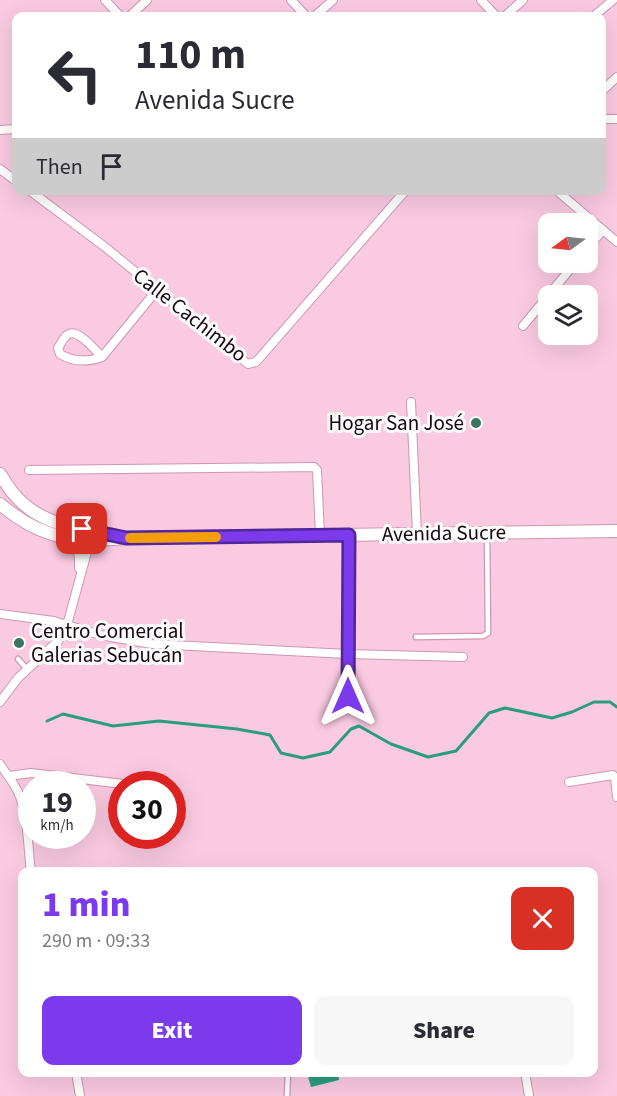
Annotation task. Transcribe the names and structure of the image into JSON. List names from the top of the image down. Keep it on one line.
{"streets":{"main road":["Avenida Sucre"],"street":["Calle Cachimbo"]},"places":["Hogar San José","Centro Comercial Galerias Sebucán"],"north":"left","page":{"turn":["110 m","Avenida Sucre"],"then":"Then","speed":"19 km/h","limit":"30","heading":["1 min","290 m · 09:33"],"buttons":["Exit","Share"]}}
